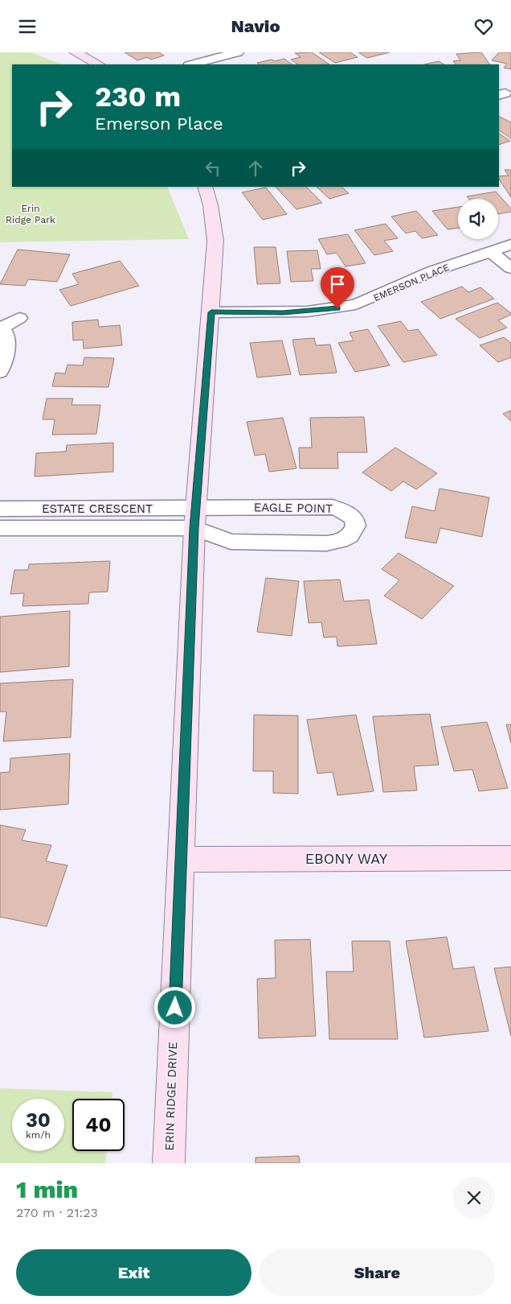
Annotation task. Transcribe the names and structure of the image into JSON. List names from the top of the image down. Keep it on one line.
{"streets":{"street":["EMERSON PLACE","EAGLE POINT","ESTATE CRESCENT","EBONY WAY","ERIN RIDGE DRIVE"]},"crossings":[["EMERSON PLACE","ERIN RIDGE DRIVE"],["EAGLE POINT","ESTATE CRESCENT"],["EAGLE POINT","ERIN RIDGE DRIVE"],["ESTATE CRESCENT","ERIN RIDGE DRIVE"],["EBONY WAY","ERIN RIDGE DRIVE"]],"parks":["Erin Ridge Park"],"page":{"header":"Navio","turn":["230 m","Emerson Place"],"speed":"30 km/h","limit":"40","heading":["1 min","270 m · 21:23"],"buttons":["Exit","Share"]}}
